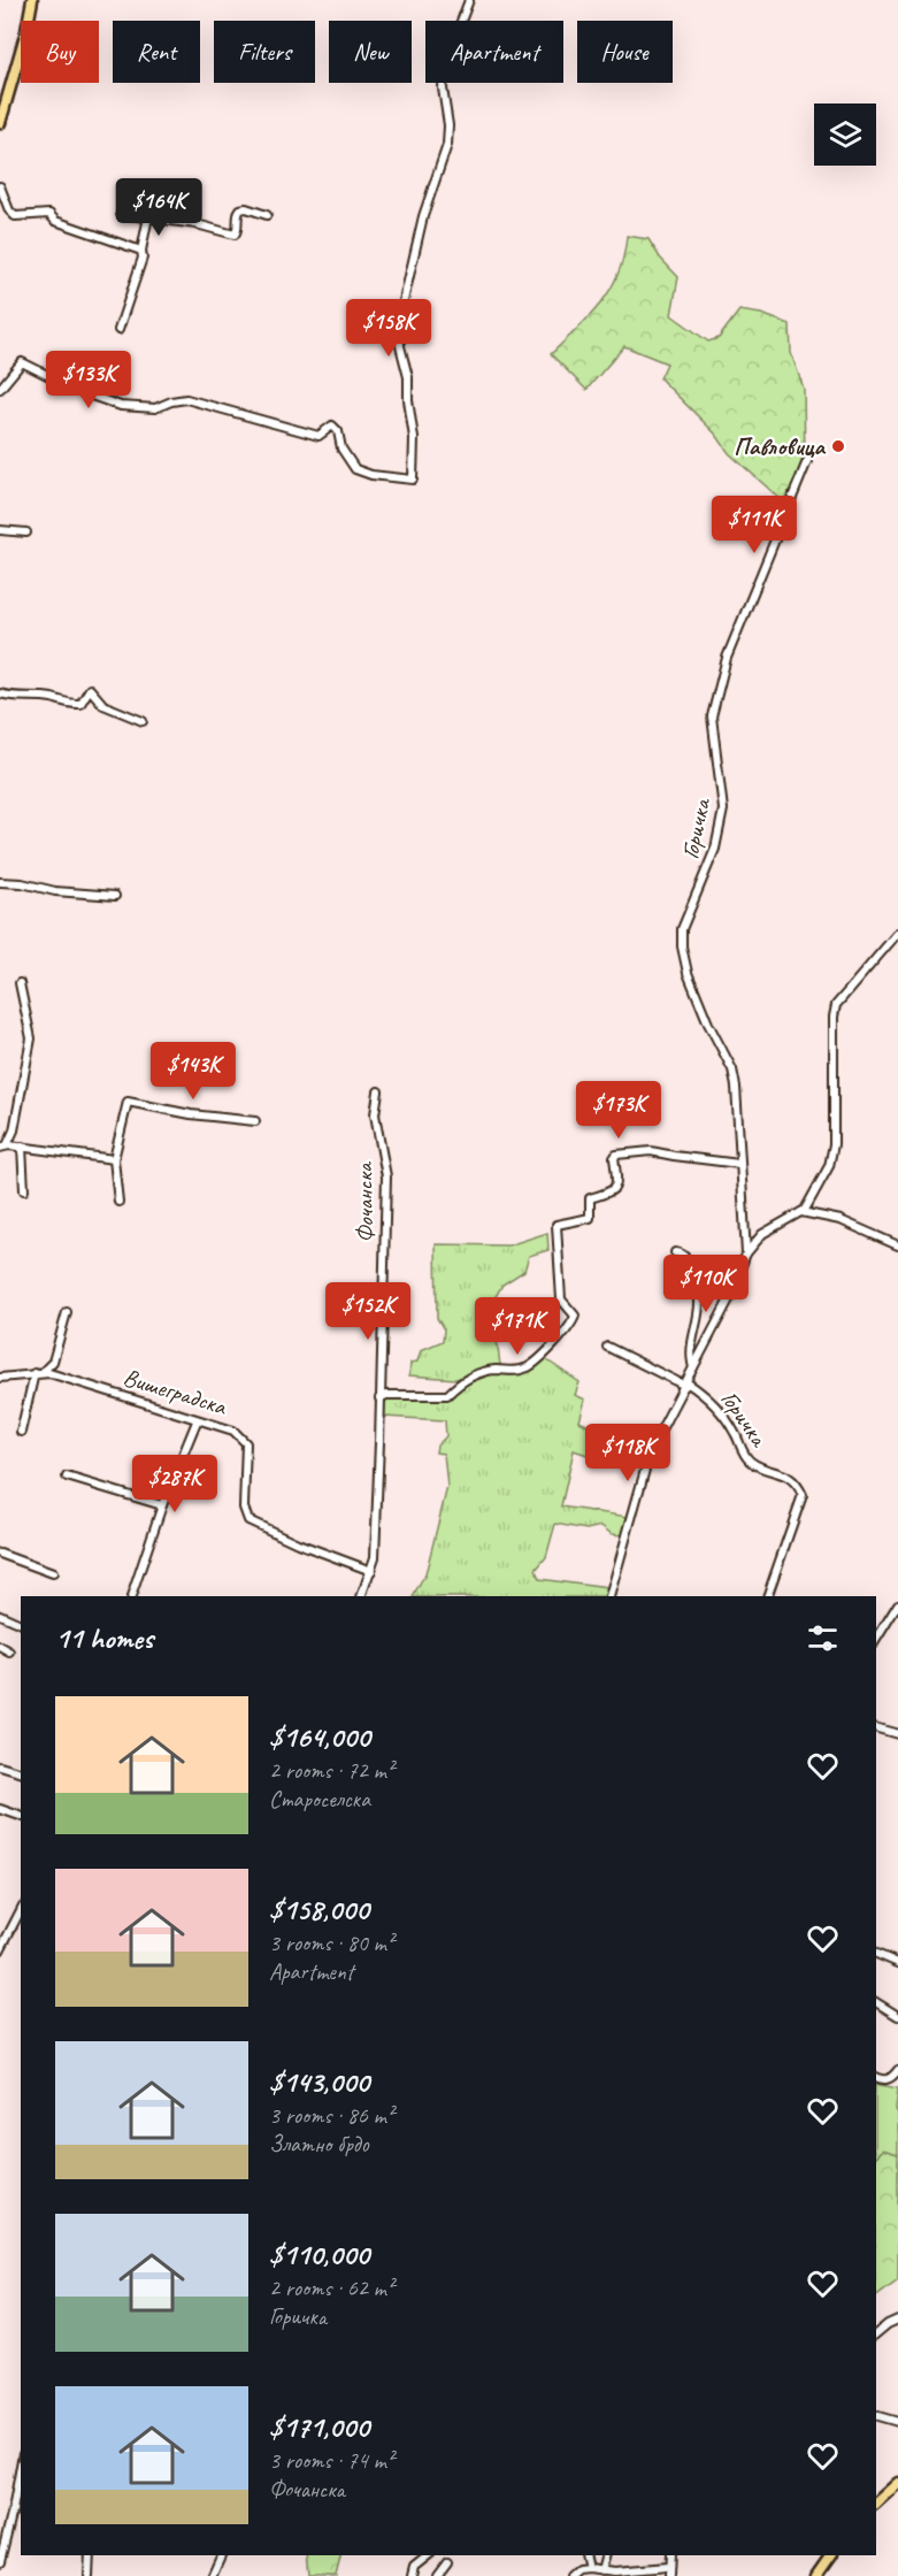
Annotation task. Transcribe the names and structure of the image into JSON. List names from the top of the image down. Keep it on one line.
{"streets":{"street":["Горичка","Фочанска","Вишеградска"]},"crossings":[["Фочанска","Вишеградска"]],"places":["Павловица"],"page":{"chip":["Buy","Rent","Filters","New","Apartment","House"],"price":["$164K","$158K","$133K","$111K","$143K","$173K","$110K","$152K","$171K","$118K","$287K"],"heading":"11 homes","list":[{"name":"$164,000","note":"2 rooms · 72 m² · Староселска"},{"name":"$158,000","note":"3 rooms · 80 m² · Apartment"},{"name":"$143,000","note":"3 rooms · 86 m² · Златно брдо"},{"name":"$110,000","note":"2 rooms · 62 m² · Горичка"},{"name":"$171,000","note":"3 rooms · 74 m² · Фочанска"}]}}
